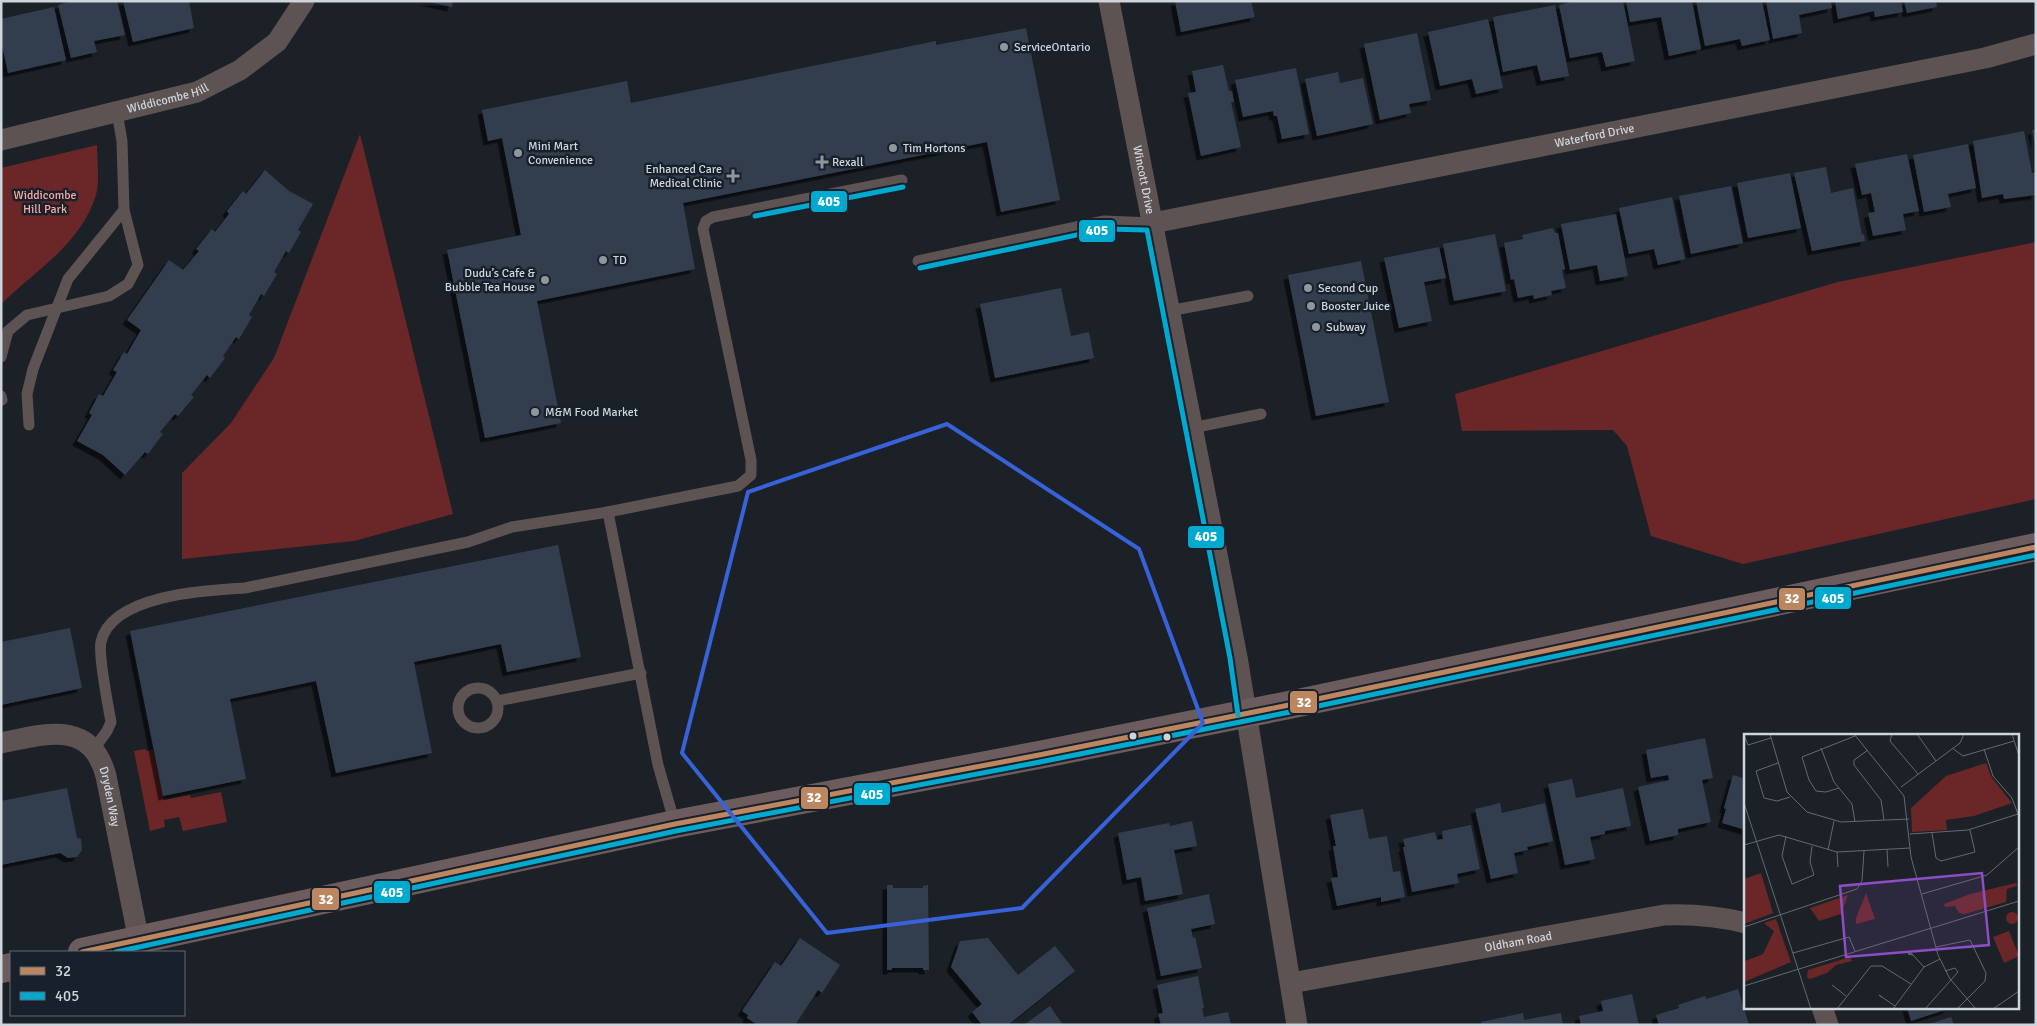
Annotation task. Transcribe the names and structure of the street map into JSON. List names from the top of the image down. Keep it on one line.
{"streets":{"street":["Widdicombe Hill","Waterford Drive","Wincott Drive","Dryden Way","Oldham Road"]},"crossings":[["Waterford Drive","Wincott Drive"],["Wincott Drive","Oldham Road"]],"parks":["Widdicombe Hill Park"],"places":{"other":["ServiceOntario","Tim Hortons","Mini Mart Convenience","TD","Dudu’s Cafe & Bubble Tea House","Second Cup","Booster Juice","Subway","M&M Food Market"],"health":["Rexall","Enhanced Care Medical Clinic"]},"lines":["transit line 405","transit line 32"],"legend":["32","405"]}
